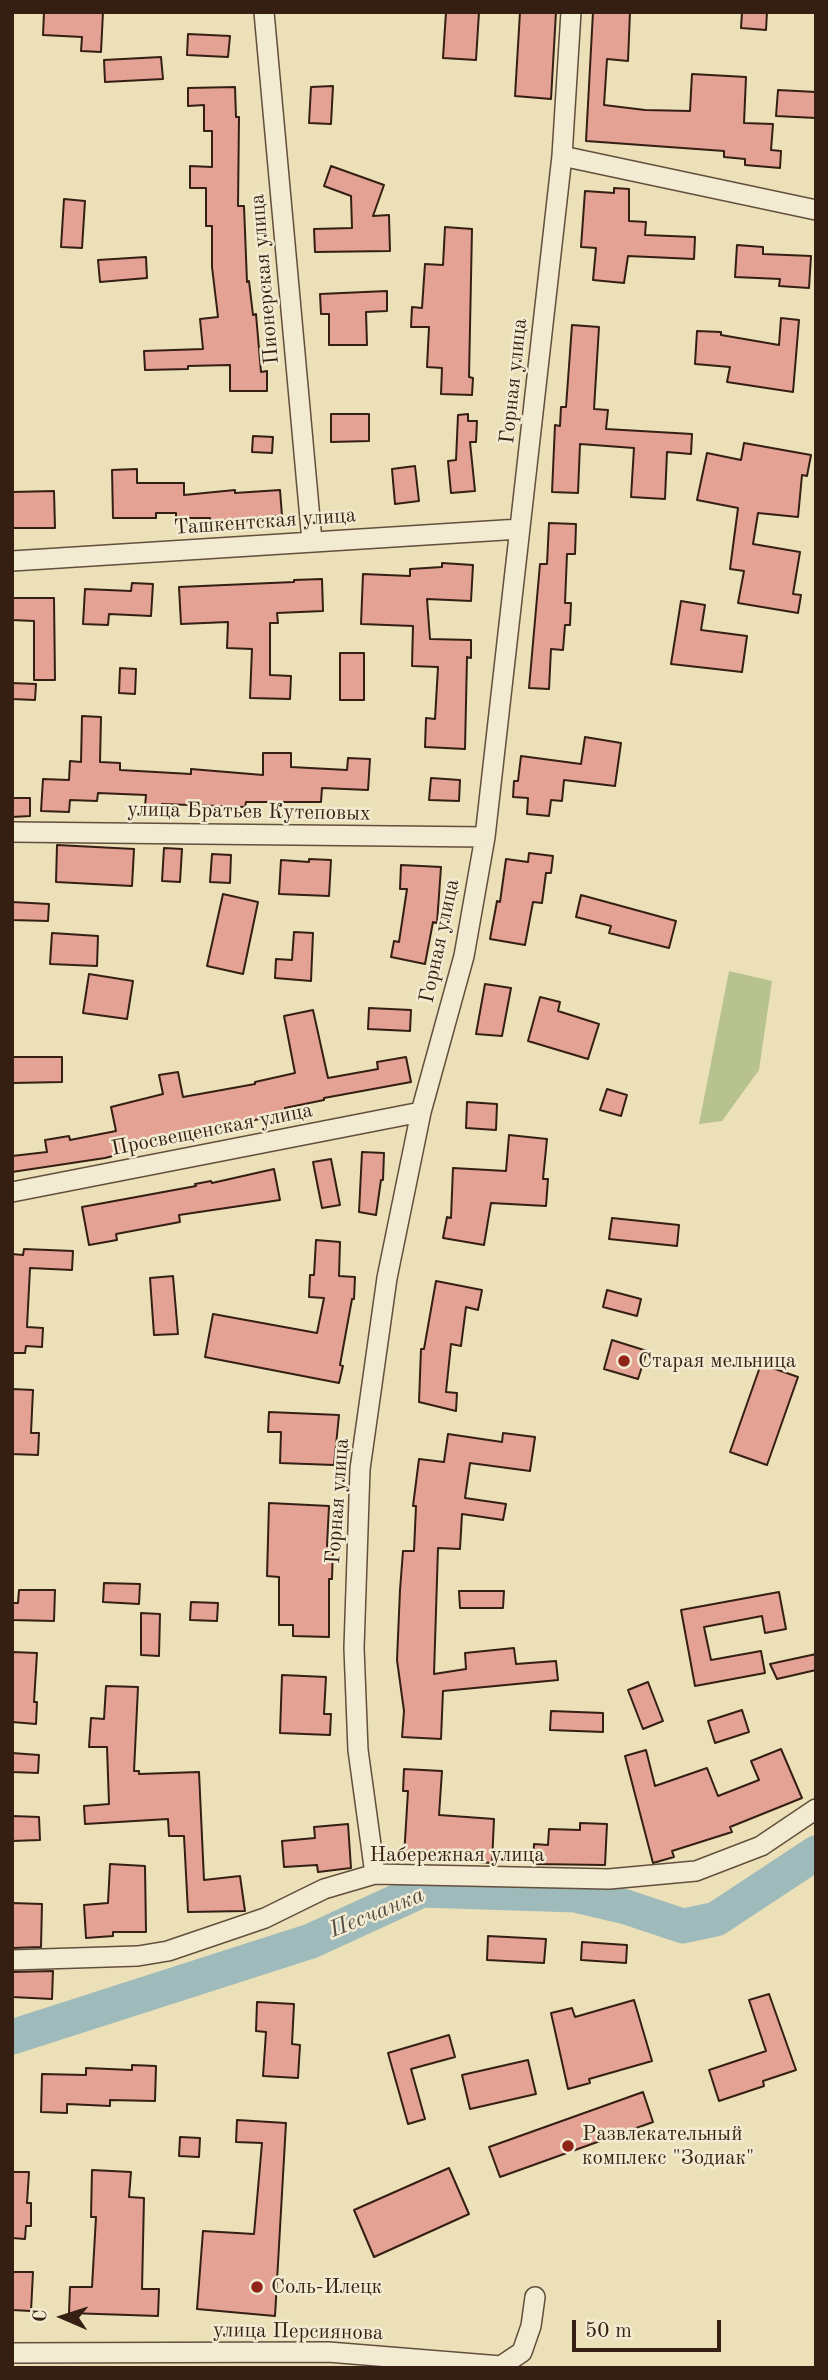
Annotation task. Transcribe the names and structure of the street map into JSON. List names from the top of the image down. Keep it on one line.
{"streets":{"street":["Пионерская улица","Горная улица","Ташкентская улица","улица Братьев Кутеповых","Просвещенская улица","Набережная улица","улица Персиянова"]},"crossings":[["Пионерская улица","Ташкентская улица"],["Горная улица","Ташкентская улица"],["Горная улица","улица Братьев Кутеповых"],["Горная улица","Просвещенская улица"],["Горная улица","Набережная улица"]],"water":["Песчанка"],"places":["Старая мельница","Развлекательный комплекс \"Зодиак\"","Соль-Илецк"],"scale_bar":"50 m","north":"left"}
